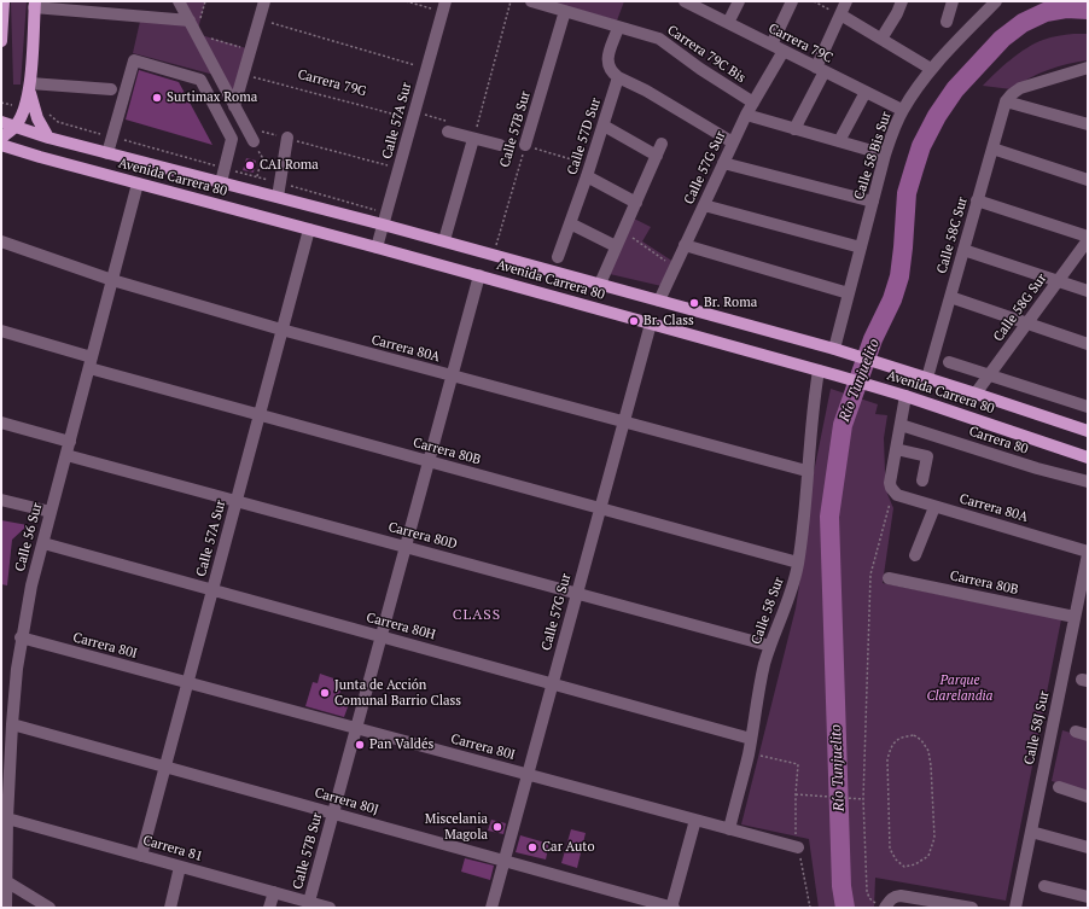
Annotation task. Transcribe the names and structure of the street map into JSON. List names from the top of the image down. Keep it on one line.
{"streets":{"main road":["Avenida Carrera 80"],"street":["Carrera 79C","Carrera 79C Bis","Calle 57A Sur","Calle 57B Sur","Calle 57D Sur","Calle 58 Bis Sur","Calle 57G Sur","Calle 58C Sur","Calle 58G Sur","Carrera 80A","Carrera 80","Carrera 80B","Carrera 80D","Calle 56 Sur","Calle 58 Sur","Carrera 80H","Carrera 80I","Calle 58J Sur","Carrera 80J","Carrera 81"],"path":["Carrera 79G"]},"crossings":[["Carrera 79C","Calle 58 Bis Sur"],["Carrera 79C","Calle 57G Sur"],["Carrera 79C Bis","Calle 57B Sur"],["Carrera 79C Bis","Calle 57G Sur"],["Carrera 79G","Calle 57A Sur"],["Calle 57A Sur","Avenida Carrera 80"],["Calle 57A Sur","Carrera 80A"],["Calle 57A Sur","Carrera 80B"],["Calle 57A Sur","Carrera 80D"],["Calle 57A Sur","Carrera 80H"],["Calle 57A Sur","Carrera 80I"],["Calle 57A Sur","Carrera 80J"],["Calle 57A Sur","Carrera 81"],["Calle 57B Sur","Avenida Carrera 80"],["Calle 57B Sur","Carrera 80A"],["Calle 57B Sur","Carrera 80B"],["Calle 57B Sur","Carrera 80D"],["Calle 57B Sur","Carrera 80H"],["Calle 57B Sur","Carrera 80I"],["Calle 57B Sur","Carrera 80J"],["Calle 57B Sur","Carrera 81"],["Calle 58 Bis Sur","Avenida Carrera 80"],["Calle 57G Sur","Avenida Carrera 80"],["Calle 57G Sur","Carrera 80A"],["Calle 57G Sur","Carrera 80B"],["Calle 57G Sur","Carrera 80D"],["Calle 57G Sur","Carrera 80H"],["Calle 57G Sur","Carrera 80I"],["Calle 57G Sur","Carrera 80J"],["Avenida Carrera 80","Calle 58C Sur"],["Avenida Carrera 80","Calle 58G Sur"],["Avenida Carrera 80","Calle 56 Sur"],["Avenida Carrera 80","Calle 58 Sur"],["Carrera 80A","Calle 56 Sur"],["Carrera 80A","Calle 58 Sur"],["Carrera 80A","Calle 58J Sur"],["Carrera 80B","Calle 56 Sur"],["Carrera 80B","Calle 58 Sur"],["Carrera 80B","Calle 58J Sur"],["Carrera 80D","Calle 56 Sur"],["Carrera 80D","Calle 58 Sur"],["Calle 56 Sur","Carrera 80H"],["Calle 56 Sur","Carrera 80I"],["Calle 56 Sur","Carrera 80J"],["Calle 56 Sur","Carrera 81"],["Calle 58 Sur","Carrera 80H"],["Calle 58 Sur","Carrera 80I"]],"districts":["CLASS"],"water":["Río Tunjuelito"],"parks":["Parque Clarelandia"],"places":["Surtimax Roma","CAI Roma","Br. Roma","Br. Class","Junta de Acción Comunal Barrio Class","Pan Valdés","Miscelania Magola","Car Auto"]}
